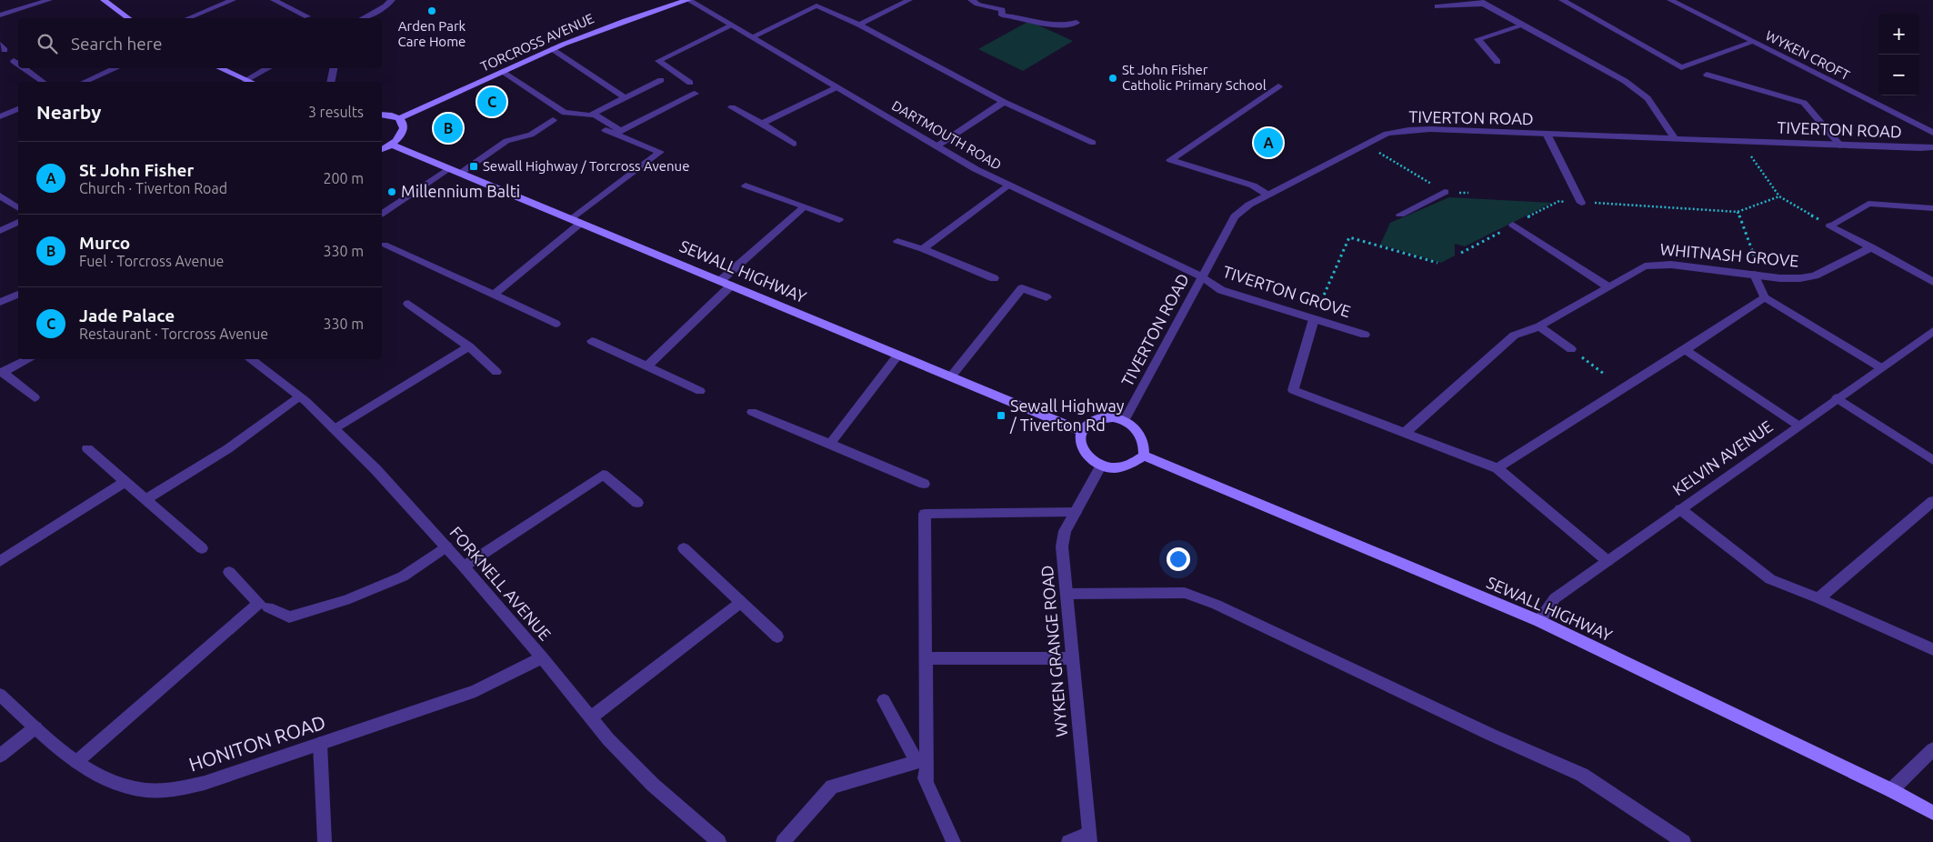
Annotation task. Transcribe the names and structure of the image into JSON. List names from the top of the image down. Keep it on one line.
{"streets":{"street":["TORCROSS AVENUE","WYKEN CROFT","TIVERTON ROAD","DARTMOUTH ROAD","WHITNASH GROVE","SEWALL HIGHWAY","TIVERTON GROVE","KELVIN AVENUE","FORKNELL AVENUE","WYKEN GRANGE ROAD","HONITON ROAD"]},"crossings":[["TORCROSS AVENUE","DARTMOUTH ROAD"],["TIVERTON ROAD","DARTMOUTH ROAD"],["TIVERTON ROAD","SEWALL HIGHWAY"],["TIVERTON ROAD","TIVERTON GROVE"],["TIVERTON ROAD","WYKEN GRANGE ROAD"],["DARTMOUTH ROAD","TIVERTON GROVE"],["SEWALL HIGHWAY","KELVIN AVENUE"],["SEWALL HIGHWAY","WYKEN GRANGE ROAD"],["FORKNELL AVENUE","HONITON ROAD"]],"places":{"other":["Arden Park Care Home","St John Fisher Catholic Primary School","Millennium Balti"],"transit":["Sewall Highway / Torcross Avenue","Sewall Highway / Tiverton Rd"]},"page":{"map_buttons":["+","−"],"search":"Search here","heading":["Nearby","3 results"],"pins":["C","B","A"],"list":[{"mark":"A","name":"St John Fisher","note":"Church · Tiverton Road","value":"200 m"},{"mark":"B","name":"Murco","note":"Fuel · Torcross Avenue","value":"330 m"},{"mark":"C","name":"Jade Palace","note":"Restaurant · Torcross Avenue","value":"330 m"}]}}
